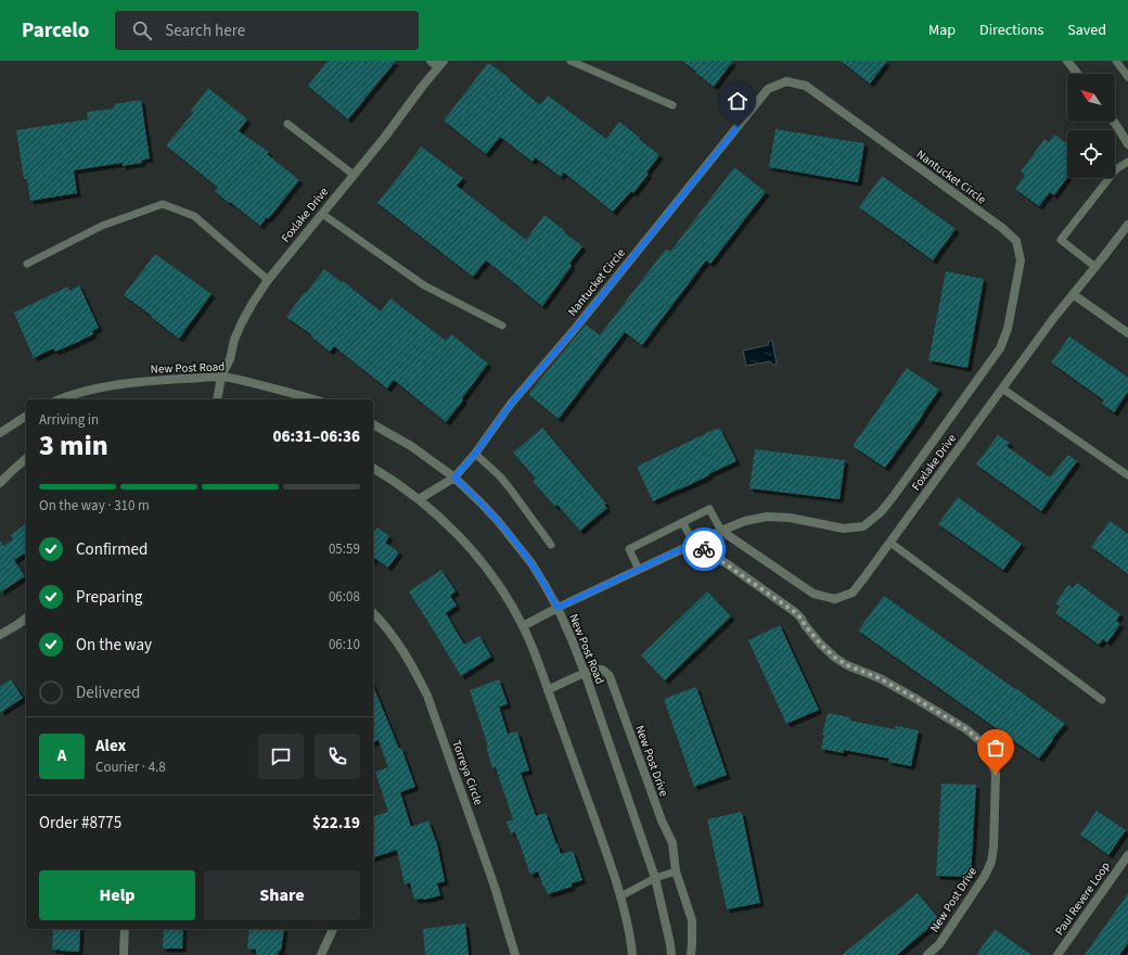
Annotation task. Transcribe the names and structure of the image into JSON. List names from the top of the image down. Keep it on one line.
{"streets":{"street":["Nantucket Circle","Foxlake Drive","New Post Road","New Post Drive","Torreya Circle","Paul Revere Loop"]},"crossings":[["Nantucket Circle","Foxlake Drive"],["Nantucket Circle","New Post Road"],["Nantucket Circle","New Post Drive"],["Foxlake Drive","New Post Road"],["New Post Road","New Post Drive"]],"north":"top left","page":{"header":"Parcelo","search":"Search here","nav":["Map","Directions","Saved"],"heading":["3 min","Arriving in","06:31–06:36"],"panel":["Alex","Courier · 4.8","Order #8775","$22.19"],"bar":"On the way · 310 m","list":[["Confirmed","05:59"],["Preparing","06:08"],["On the way","06:10"],"Delivered"],"round":"A","buttons":["Help","Share"]}}
